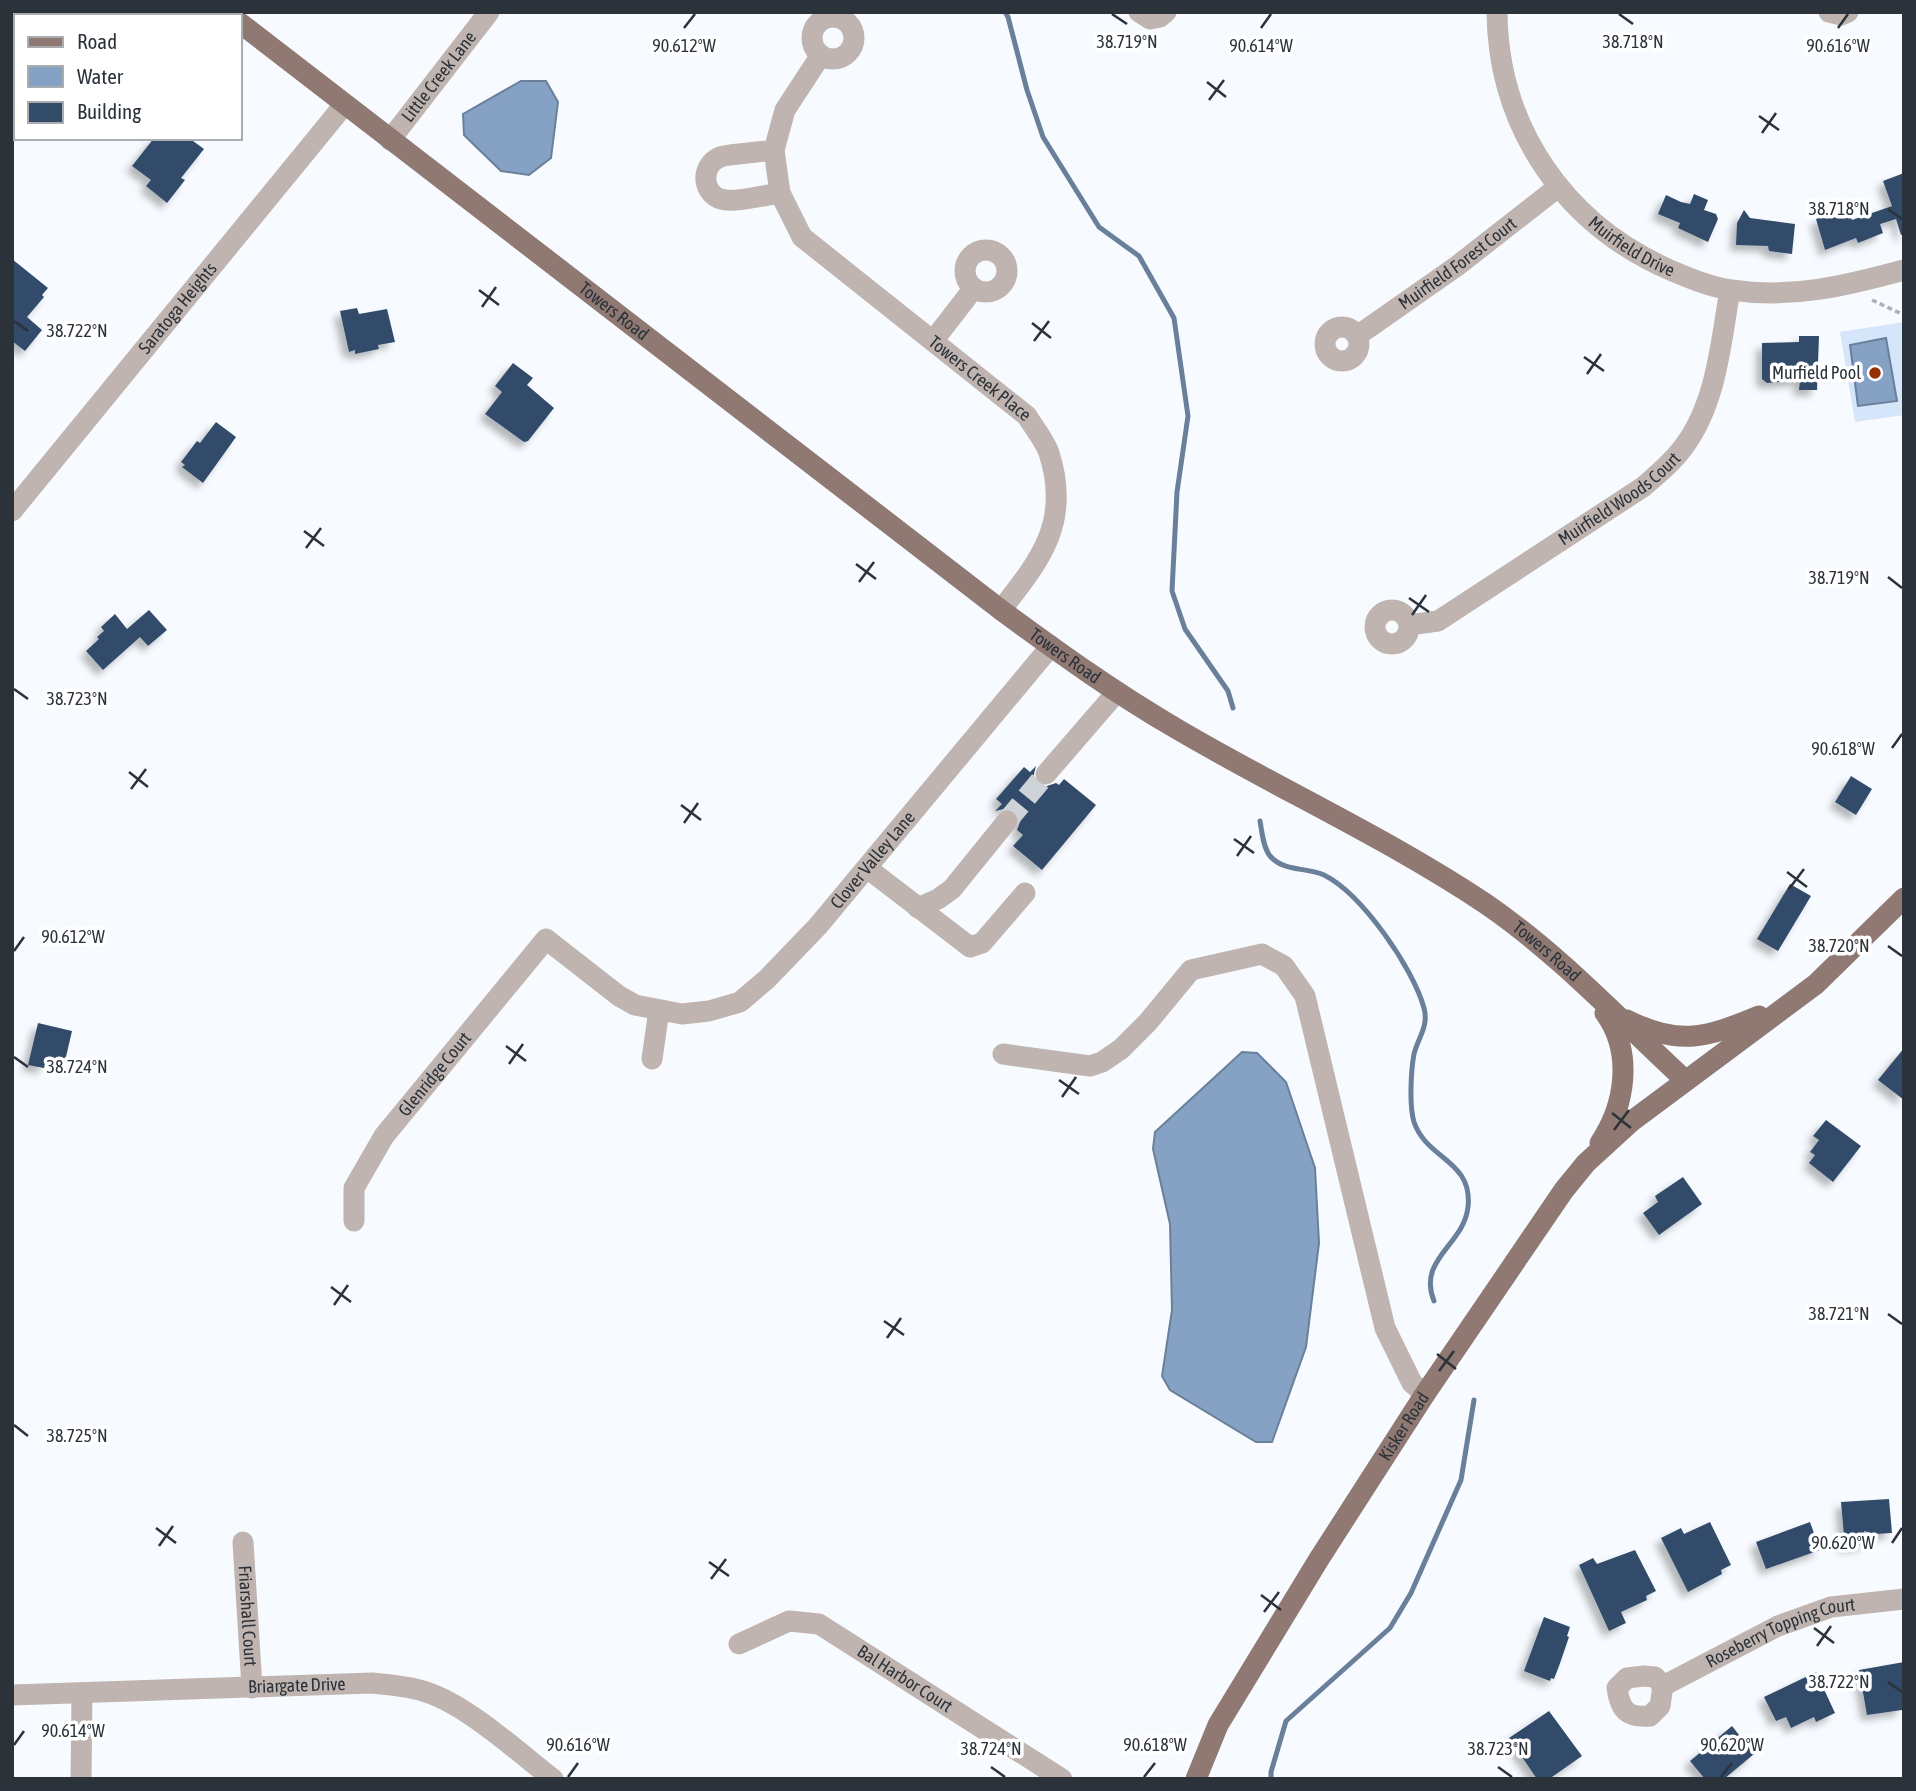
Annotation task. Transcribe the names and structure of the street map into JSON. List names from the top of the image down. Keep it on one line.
{"streets":{"main road":["Towers Road","Kisker Road"],"street":["Little Creek Lane","Muirfield Drive","Muirfield Forest Court","Saratoga Heights","Towers Creek Place","Muirfield Woods Court","Clover Valley Lane","Glenridge Court","Friarshall Court","Roseberry Topping Court","Bal Harbor Court","Briargate Drive"]},"crossings":[["Little Creek Lane","Towers Road"],["Muirfield Drive","Muirfield Forest Court"],["Muirfield Drive","Muirfield Woods Court"],["Saratoga Heights","Towers Road"],["Towers Road","Towers Creek Place"],["Towers Road","Clover Valley Lane"],["Towers Road","Kisker Road"],["Clover Valley Lane","Glenridge Court"],["Friarshall Court","Briargate Drive"]],"places":["Murfield Pool"],"legend":["Road","Water","Building"],"coordinates":["38.719°N","38.718°N","90.614°W","90.612°W","90.616°W","38.722°N","38.723°N","90.618°W","38.720°N","38.724°N","38.721°N","38.725°N","90.620°W"]}
